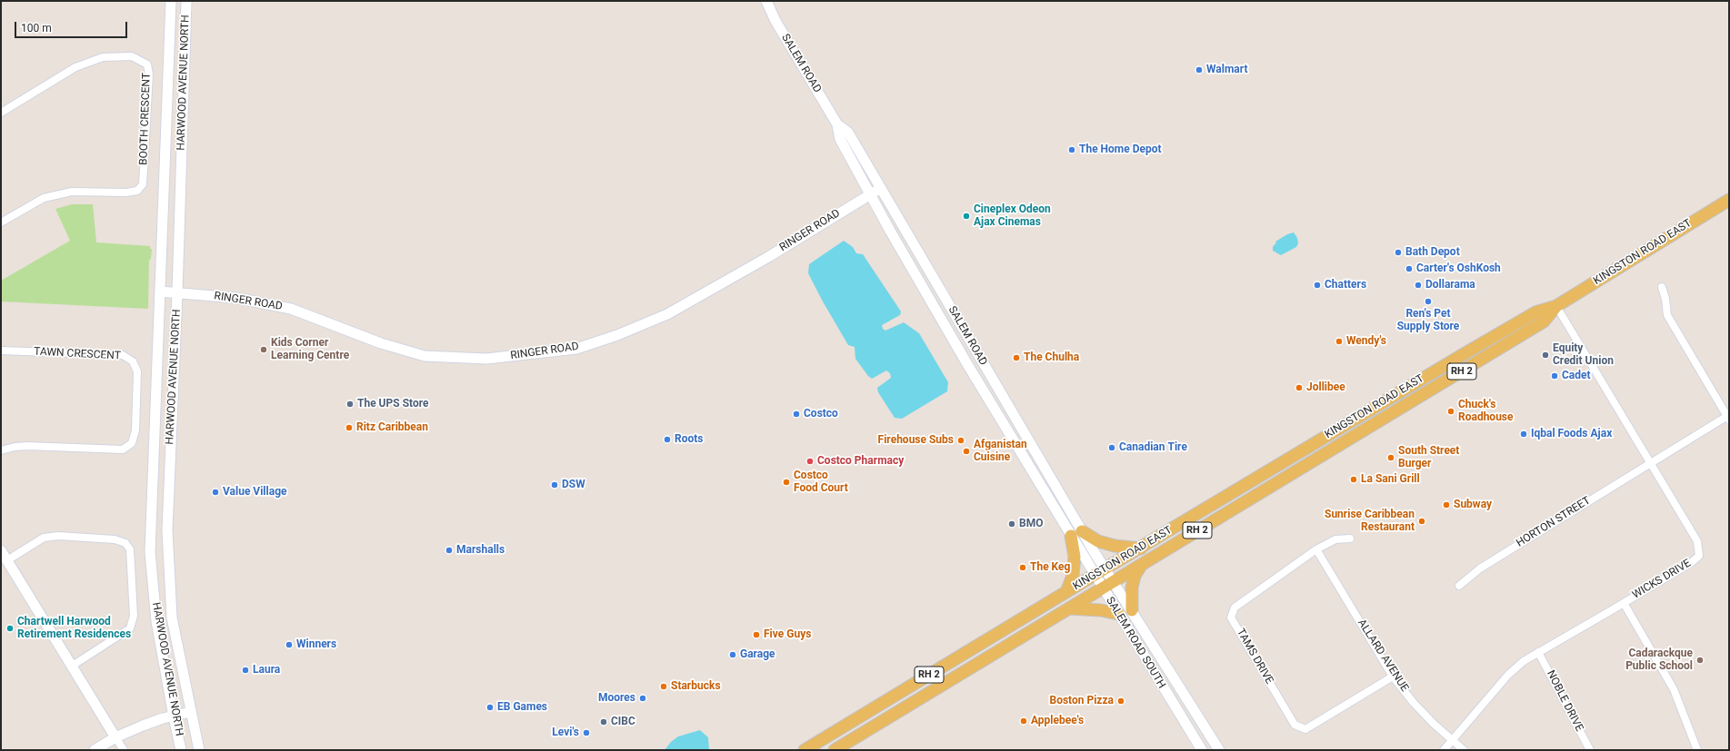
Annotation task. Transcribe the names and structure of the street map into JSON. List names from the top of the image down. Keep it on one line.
{"streets":{"main road":["SALEM ROAD","HARWOOD AVENUE NORTH","RINGER ROAD","KINGSTON ROAD EAST","RH 2","SALEM ROAD SOUTH"],"street":["BOOTH CRESCENT","TAWN CRESCENT","HORTON STREET","WICKS DRIVE","ALLARD AVENUE","TAMS DRIVE","NOBLE DRIVE"]},"crossings":[["SALEM ROAD","RINGER ROAD"],["SALEM ROAD","SALEM ROAD SOUTH"],["HARWOOD AVENUE NORTH","RINGER ROAD"],["KINGSTON ROAD EAST","WICKS DRIVE"],["KINGSTON ROAD EAST","SALEM ROAD SOUTH"],["HORTON STREET","WICKS DRIVE"],["WICKS DRIVE","ALLARD AVENUE"],["WICKS DRIVE","NOBLE DRIVE"],["ALLARD AVENUE","TAMS DRIVE"]],"places":["Walmart","The Home Depot","Cineplex Odeon Ajax Cinemas","Bath Depot","Carter's OshKosh","Chatters","Dollarama","Ren's Pet Supply Store","Wendy's","Kids Corner Learning Centre","Equity Credit Union","The Chulha","Cadet","Jollibee","The UPS Store","Chuck's Roadhouse","Costco","Ritz Caribbean","Iqbal Foods Ajax","Roots","Firehouse Subs","Canadian Tire","Afganistan Cuisine","South Street Burger","Costco Pharmacy","La Sani Grill","Costco Food Court","DSW","Value Village","Subway","Sunrise Caribbean Restaurant","BMO","Marshalls","The Keg","Chartwell Harwood Retirement Residences","Five Guys","Winners","Garage","Cadarackque Public School","Laura","Starbucks","Moores","Boston Pizza","EB Games","Applebee's","CIBC","Levi's"],"scale_bar":"100 m"}
